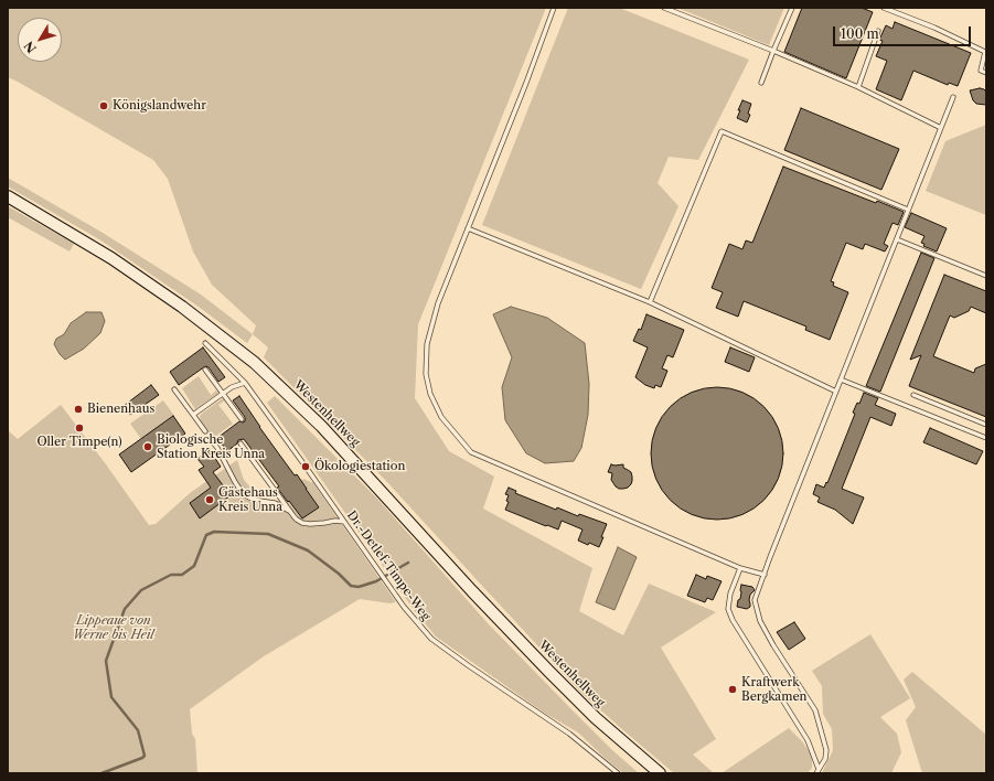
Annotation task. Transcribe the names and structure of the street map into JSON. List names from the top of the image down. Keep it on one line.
{"streets":{"main road":["Westenhellweg"],"lane":["Dr.-Detlef-Timpe-Weg"]},"parks":["Lippeaue von Werne bis Heil"],"places":["Königslandwehr","Bienenhaus","Oller Timpe(n)","Biologische Station Kreis Unna","Ökologiestation","Gästehaus Kreis Unna","Kraftwerk Bergkamen"],"scale_bar":"100 m","north":"bottom left"}
